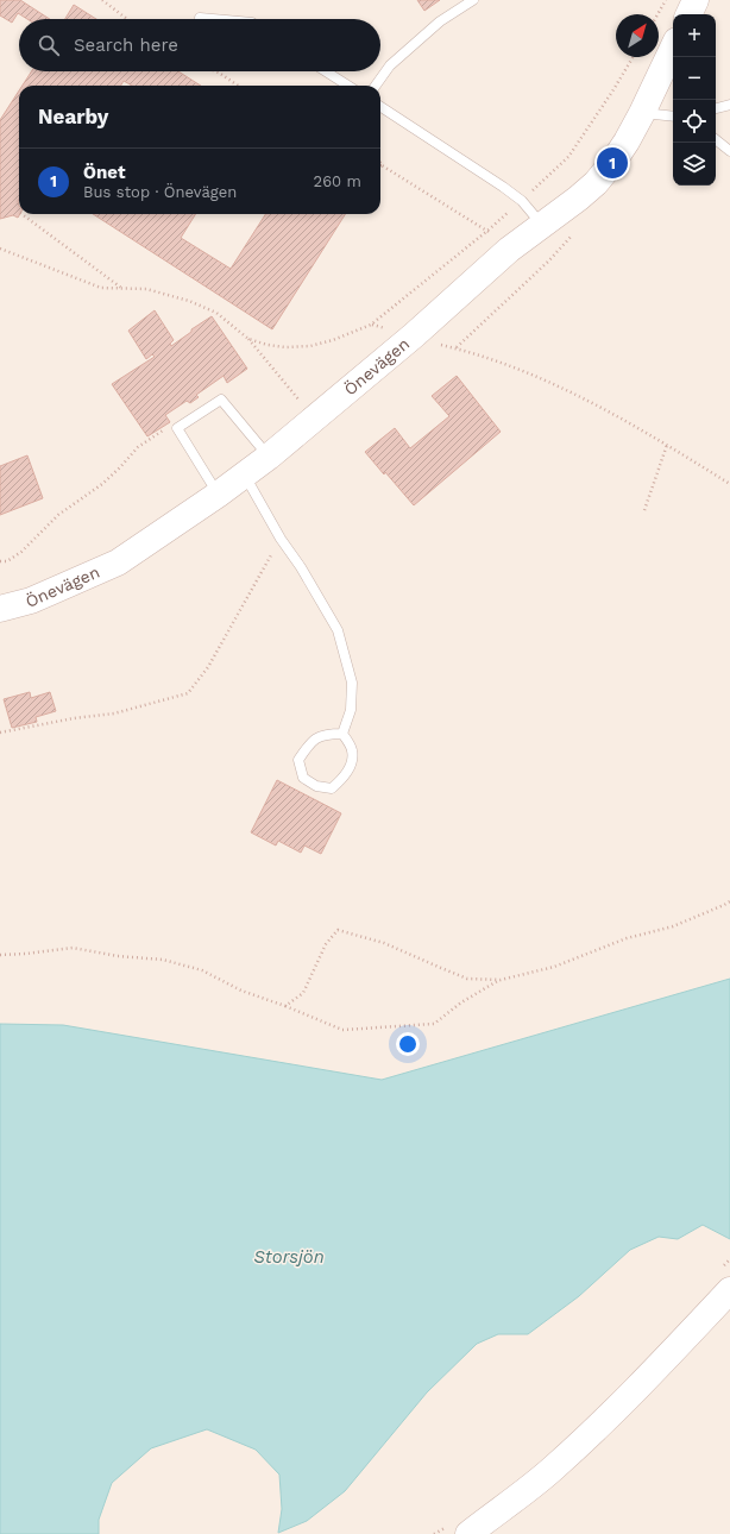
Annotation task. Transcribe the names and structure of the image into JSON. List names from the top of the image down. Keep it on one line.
{"streets":{"street":["Önevägen"]},"water":["Storsjön"],"north":"top right","page":{"map_buttons":["+","−"],"search":"Search here","heading":"Nearby","pins":"1","list":[{"mark":"1","name":"Önet","note":"Bus stop · Önevägen","value":"260 m"}]}}
